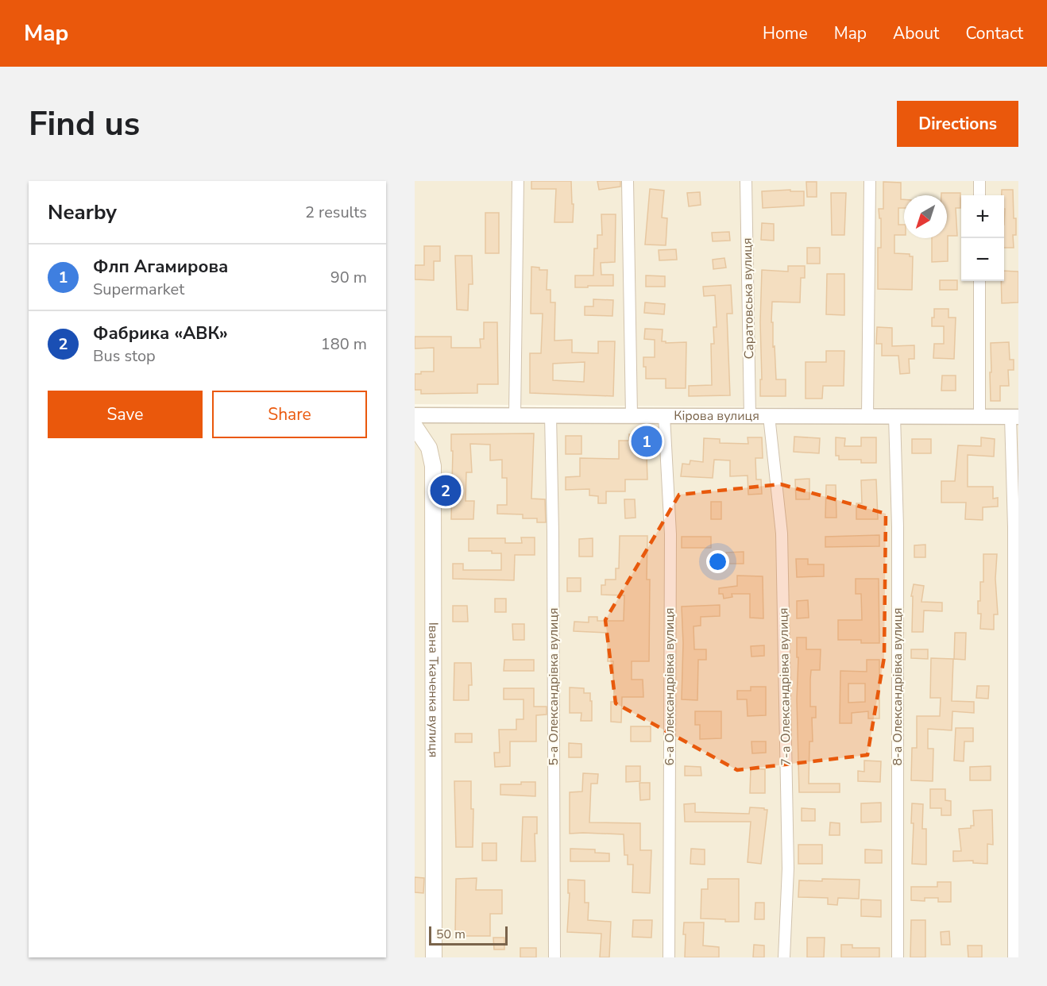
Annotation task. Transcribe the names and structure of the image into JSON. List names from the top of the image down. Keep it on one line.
{"streets":{"main road":["Івана Ткаченка вулиця"],"street":["Саратовська вулиця","Кірова вулиця","5-а Олександрівка вулиця","6-а Олександрівка вулиця","7-а Олександрівка вулиця","8-а Олександрівка вулиця"]},"crossings":[["Саратовська вулиця","Кірова вулиця"],["Кірова вулиця","5-а Олександрівка вулиця"],["Кірова вулиця","6-а Олександрівка вулиця"],["Кірова вулиця","7-а Олександрівка вулиця"],["Кірова вулиця","8-а Олександрівка вулиця"]],"scale_bar":"50 m","north":"bottom left","page":{"header":"Map","nav":["Home","Map","About","Contact"],"buttons":["Directions",["Save","Share"]],"title":"Find us","heading":["Nearby","2 results"],"map_buttons":["+","−"],"list":[{"mark":"1","name":"Флп Агамирова","note":"Supermarket","value":"90 m"},{"mark":"2","name":"Фабрика «АВК»","note":"Bus stop","value":"180 m"}],"pins":["1","2"],"scale":"50 m"}}
